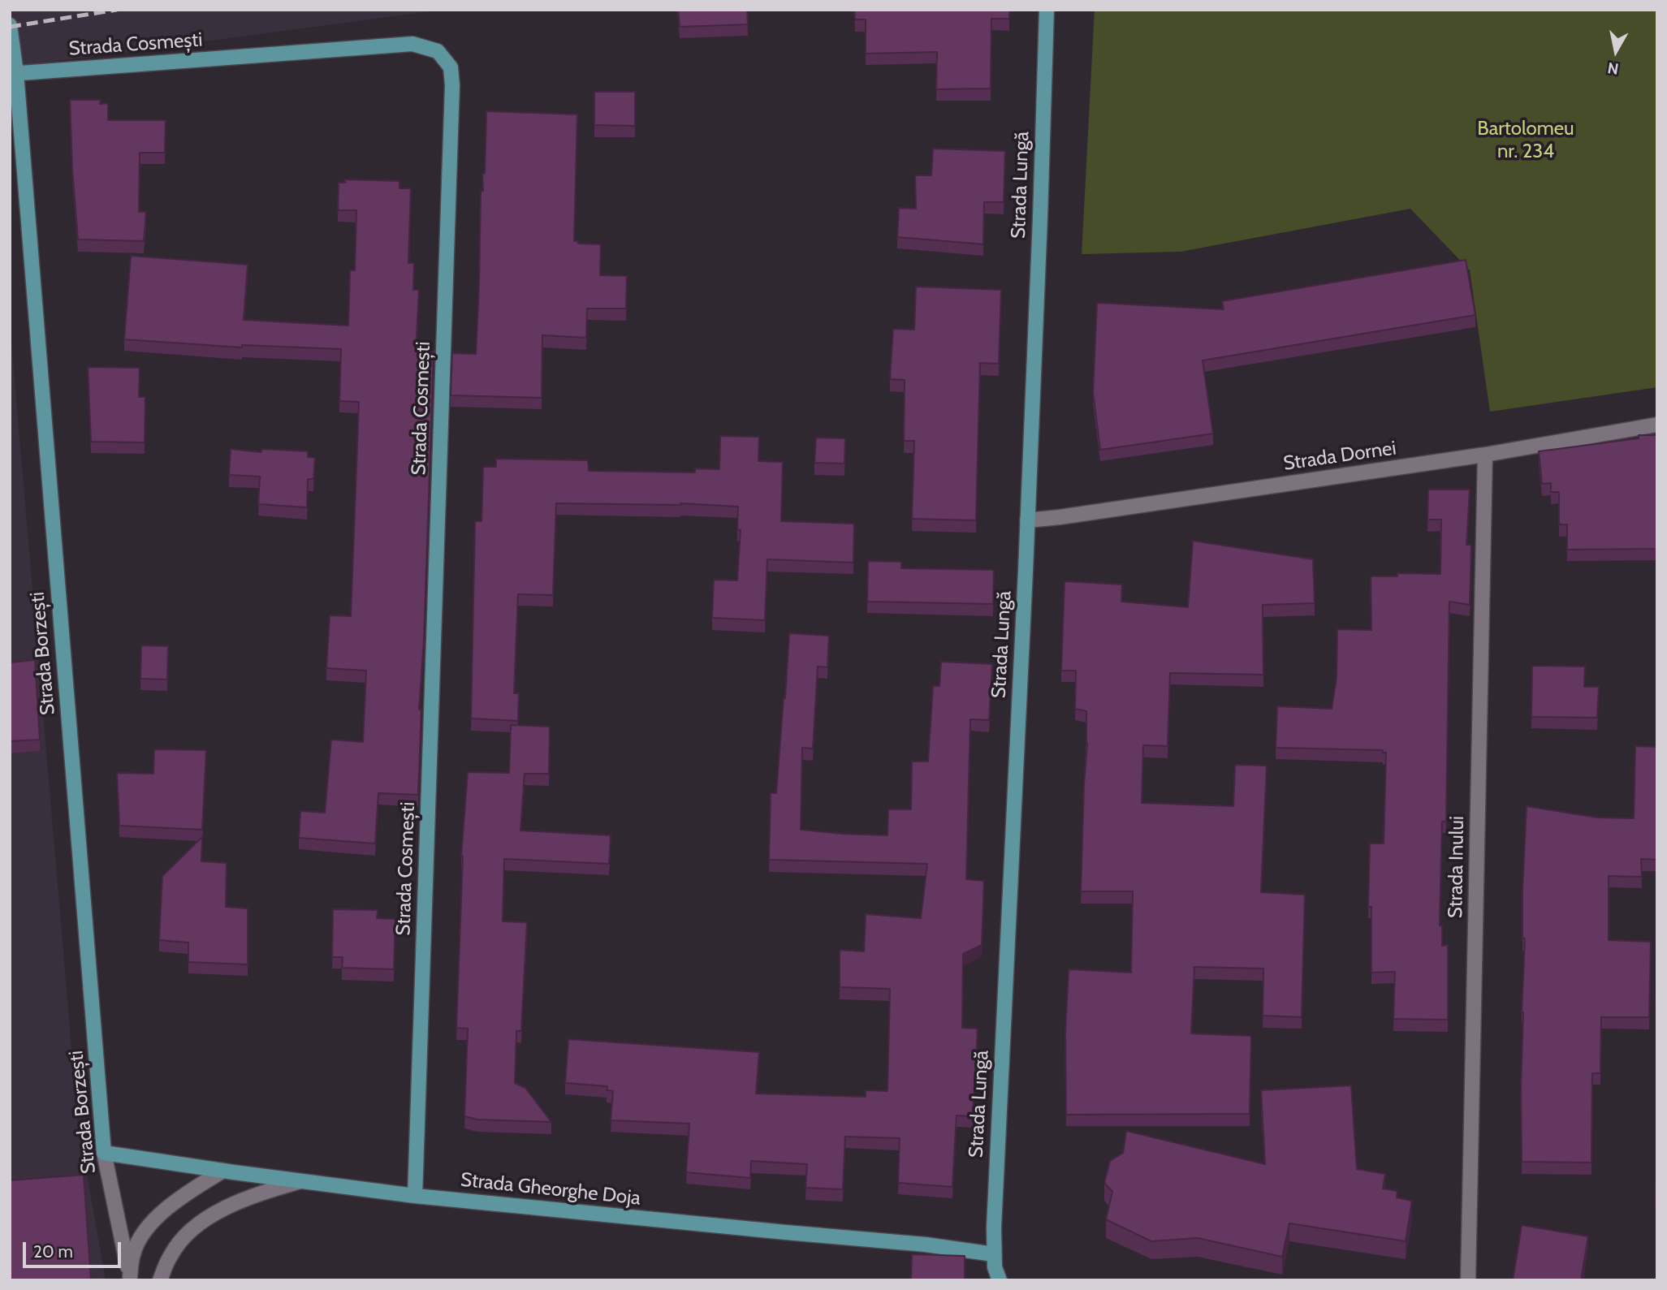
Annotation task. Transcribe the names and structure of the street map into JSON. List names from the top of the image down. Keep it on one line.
{"streets":{"main road":["Strada Cosmești","Strada Lungă","Strada Borzești","Strada Gheorghe Doja"],"street":["Strada Dornei","Strada Inului"]},"crossings":[["Strada Cosmești","Strada Borzești"],["Strada Cosmești","Strada Gheorghe Doja"],["Strada Lungă","Strada Dornei"],["Strada Lungă","Strada Gheorghe Doja"],["Strada Dornei","Strada Inului"],["Strada Borzești","Strada Gheorghe Doja"]],"parks":["Bartolomeu nr. 234"],"scale_bar":"20 m","north":"bottom"}
